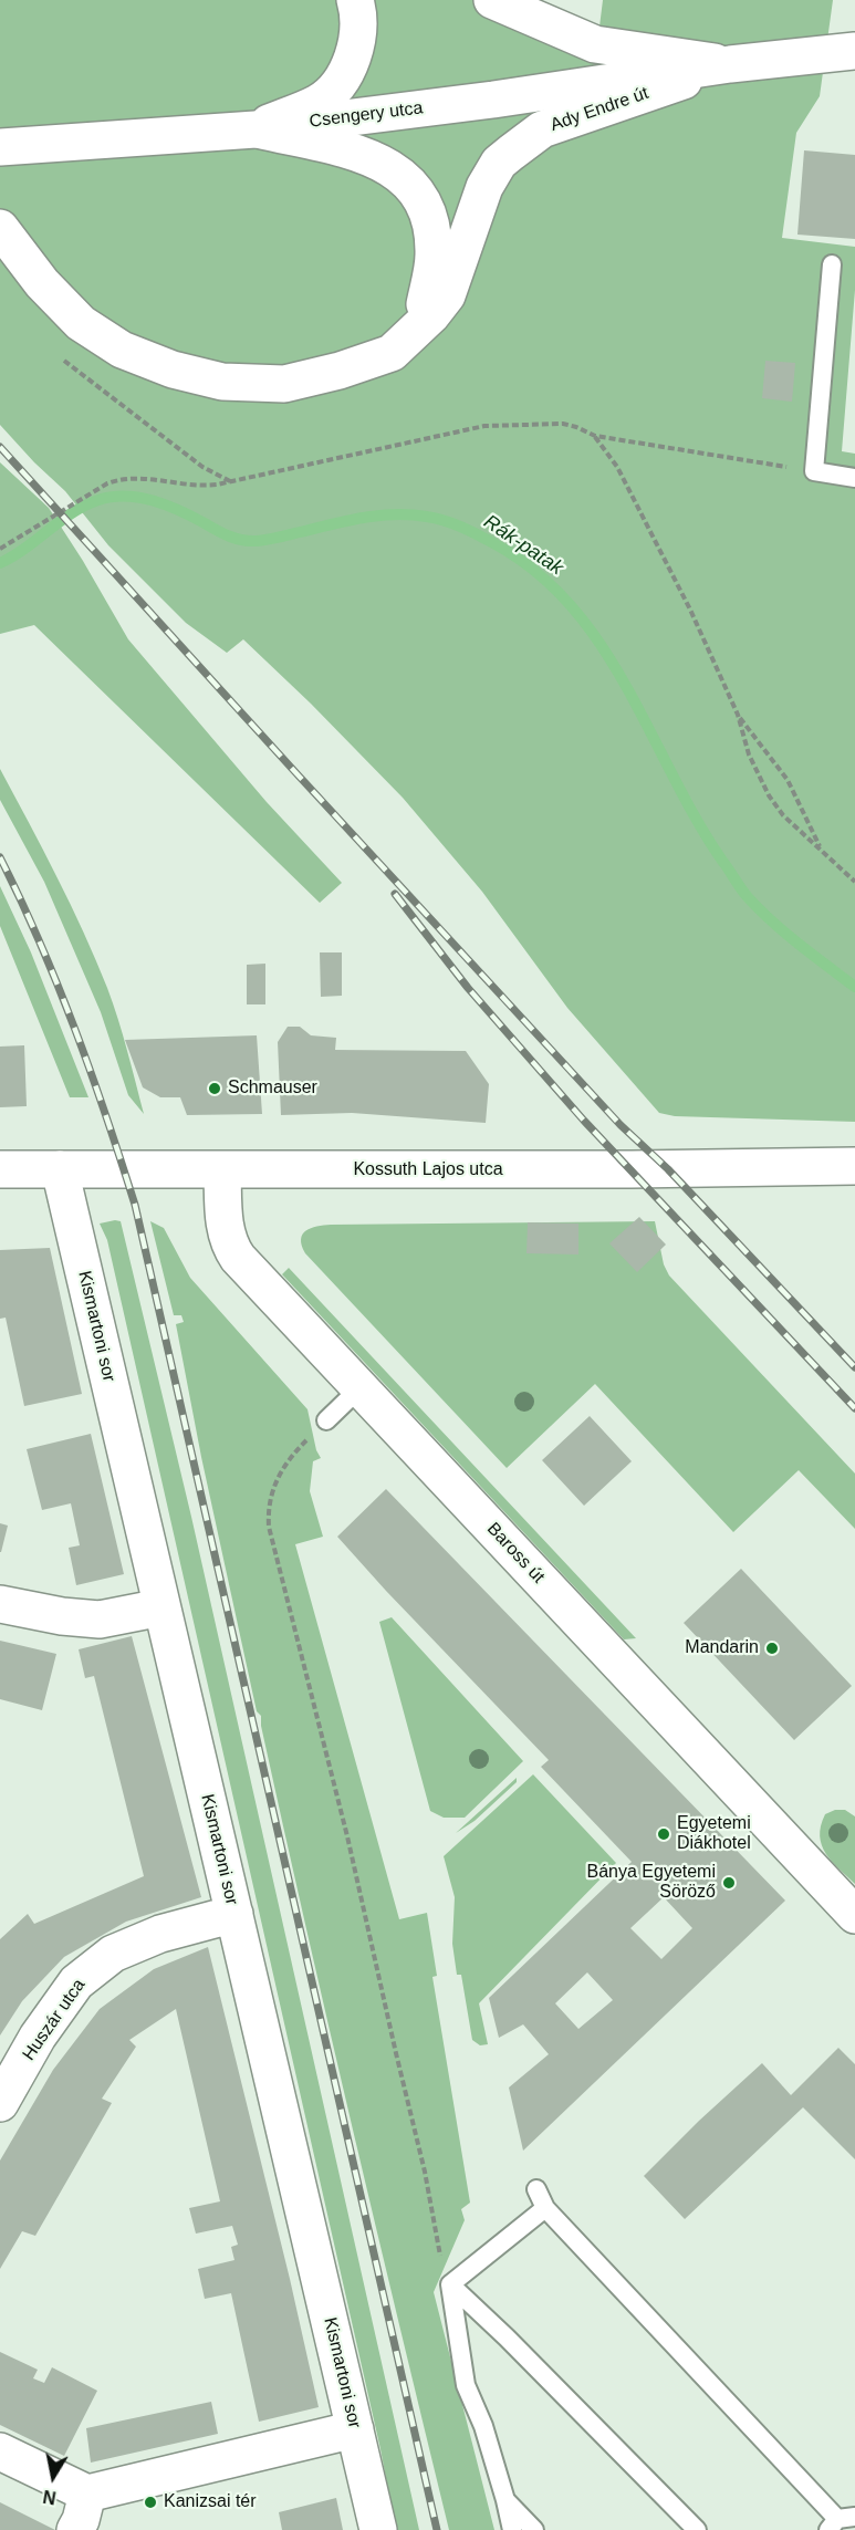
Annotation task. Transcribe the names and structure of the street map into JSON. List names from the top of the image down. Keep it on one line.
{"streets":{"street":["Ady Endre út","Csengery utca","Kossuth Lajos utca","Kismartoni sor","Baross út","Huszár utca"]},"crossings":[["Ady Endre út","Csengery utca"],["Kossuth Lajos utca","Kismartoni sor"],["Kossuth Lajos utca","Baross út"],["Kismartoni sor","Huszár utca"]],"water":["Rák-patak"],"places":["Schmauser","Mandarin","Egyetemi Diákhotel","Bánya Egyetemi Söröző","Kanizsai tér"],"north":"bottom"}
